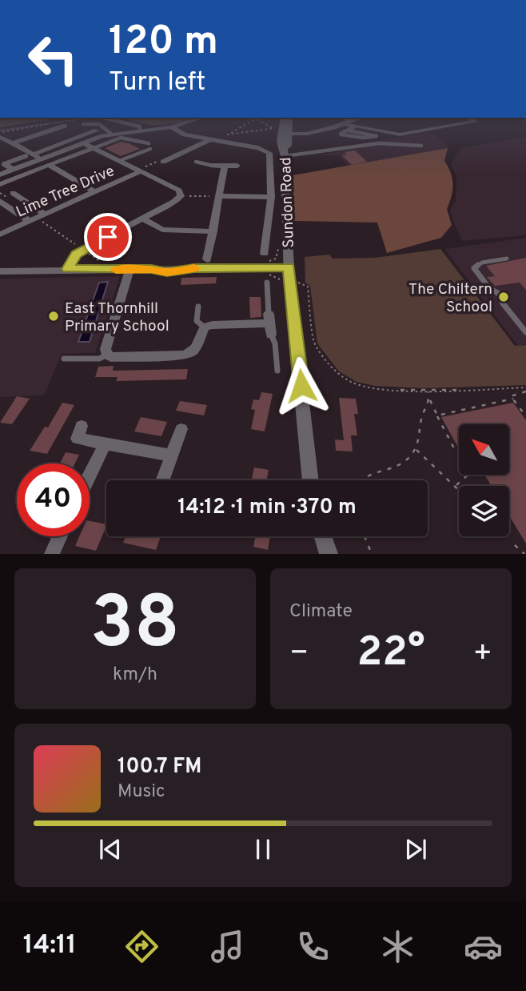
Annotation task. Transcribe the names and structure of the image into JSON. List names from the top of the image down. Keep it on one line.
{"streets":{"street":["Lime Tree Drive","Sundon Road"]},"places":["The Chiltern School","East Thornhill Primary School"],"north":"top left","page":{"turn":["120 m","Turn left"],"limit":"40","trip":"14:12 · 1 min · 370 m","tile":[["38","km/h"],"Climate"],"heat":["−","22°","+"],"song":["100.7 FM","Music"],"tabs":"14:11"}}
